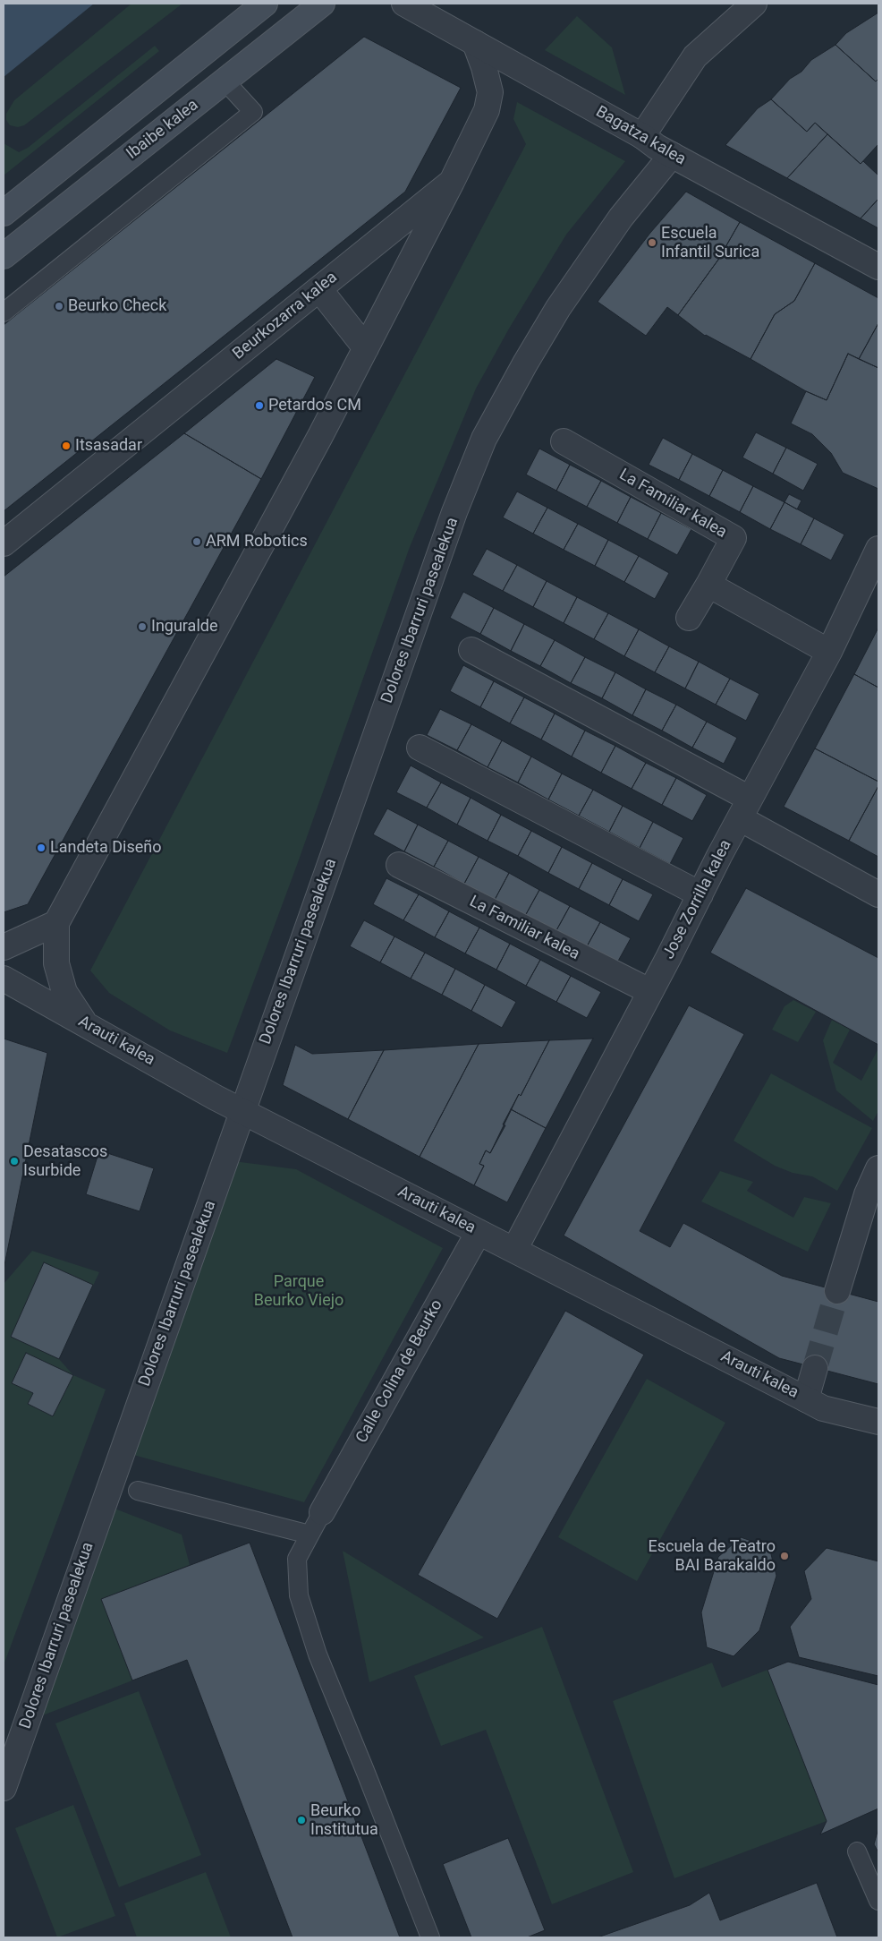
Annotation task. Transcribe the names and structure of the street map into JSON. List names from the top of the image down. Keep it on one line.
{"streets":{"main road":["Ibaibe kalea"],"street":["Bagatza kalea","Beurkozarra kalea","La Familiar kalea","Dolores Ibarruri pasealekua","Jose Zorrilla kalea","Arauti kalea","Calle Colina de Beurko"]},"crossings":[["Bagatza kalea","Beurkozarra kalea"],["Bagatza kalea","Dolores Ibarruri pasealekua"],["La Familiar kalea","Jose Zorrilla kalea"],["Dolores Ibarruri pasealekua","Arauti kalea"],["Jose Zorrilla kalea","Arauti kalea"],["Arauti kalea","Calle Colina de Beurko"]],"parks":["Parque Beurko Viejo"],"places":["Escuela Infantil Surica","Beurko Check","Petardos CM","Itsasadar","ARM Robotics","Inguralde","Landeta Diseño","Desatascos Isurbide","Escuela de Teatro BAI Barakaldo","Beurko Institutua"]}
